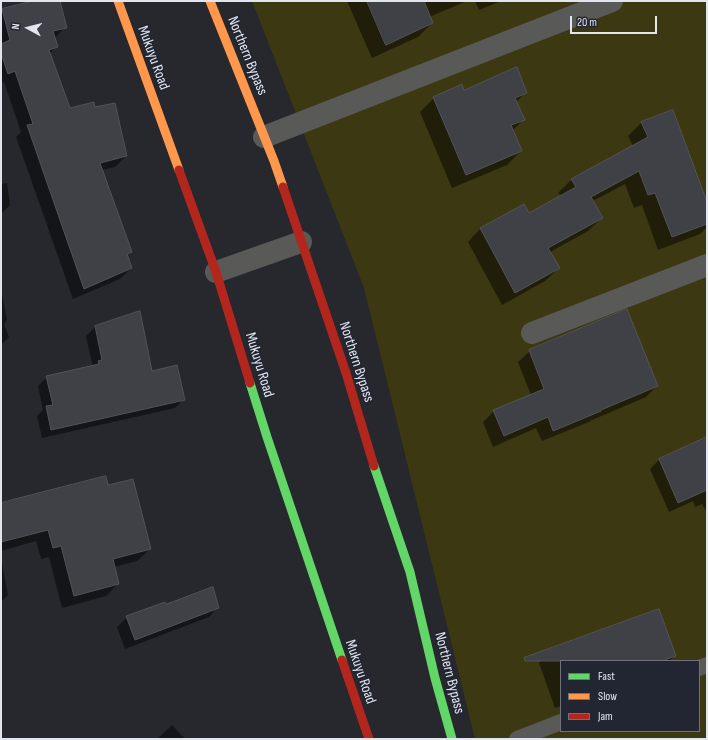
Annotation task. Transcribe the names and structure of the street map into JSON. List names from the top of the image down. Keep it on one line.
{"streets":{"main road":["Northern Bypass","Mukuyu Road"]},"legend":["Fast","Slow","Jam"],"scale_bar":"20 m","north":"left"}
